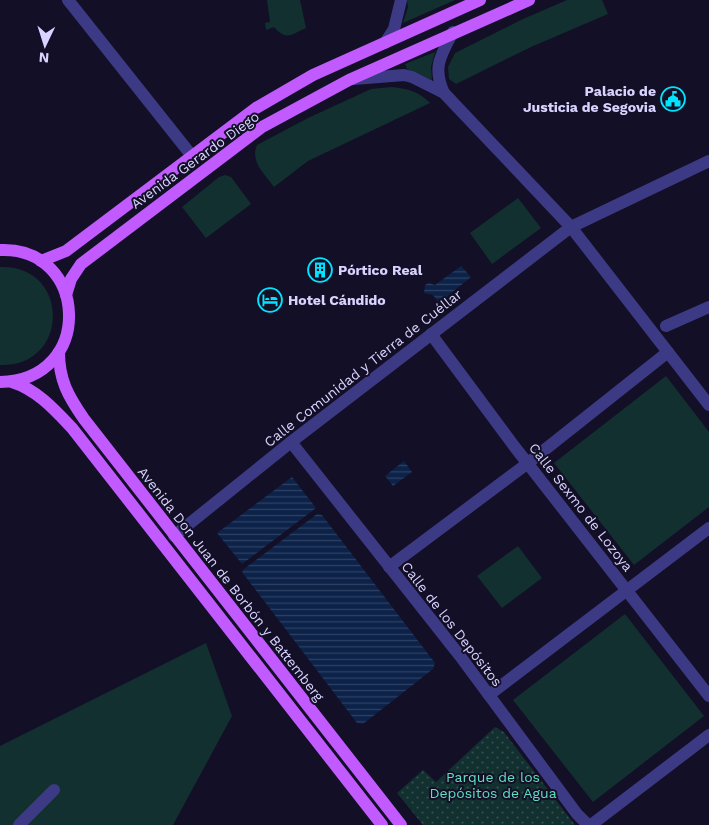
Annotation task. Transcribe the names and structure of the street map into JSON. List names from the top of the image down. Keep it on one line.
{"streets":{"main road":["Avenida Gerardo Diego","Avenida Don Juan de Borbón y Battemberg"],"street":["Calle Comunidad y Tierra de Cuéllar","Calle Sexmo de Lozoya","Calle de los Depósitos"]},"crossings":[["Calle Comunidad y Tierra de Cuéllar","Calle Sexmo de Lozoya"],["Calle Comunidad y Tierra de Cuéllar","Avenida Don Juan de Borbón y Battemberg"],["Calle Comunidad y Tierra de Cuéllar","Calle de los Depósitos"]],"parks":["Parque de los Depósitos de Agua"],"places":{"public building":["Palacio de Justicia de Segovia"],"building":["Pórtico Real"],"hotel":["Hotel Cándido"]},"north":"bottom"}
